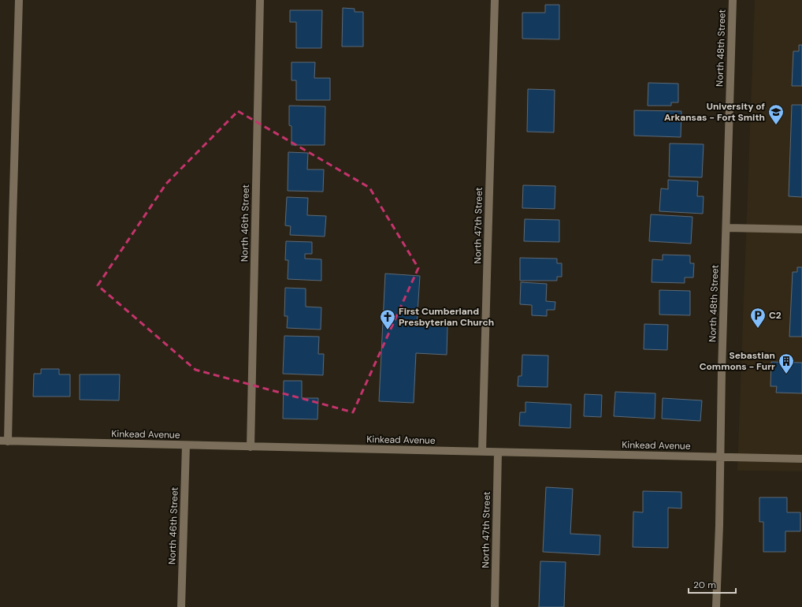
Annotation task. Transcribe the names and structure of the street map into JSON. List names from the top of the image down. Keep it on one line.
{"streets":{"street":["North 48th Street","North 46th Street","North 47th Street","Kinkead Avenue"]},"crossings":[["North 48th Street","Kinkead Avenue"],["North 46th Street","Kinkead Avenue"],["North 47th Street","Kinkead Avenue"]],"places":{"school or university":["University of Arkansas - Fort Smith"],"parking":["C2"],"church":["First Cumberland Presbyterian Church"],"building":["Sebastian Commons - Furr"]},"scale_bar":"20 m"}
